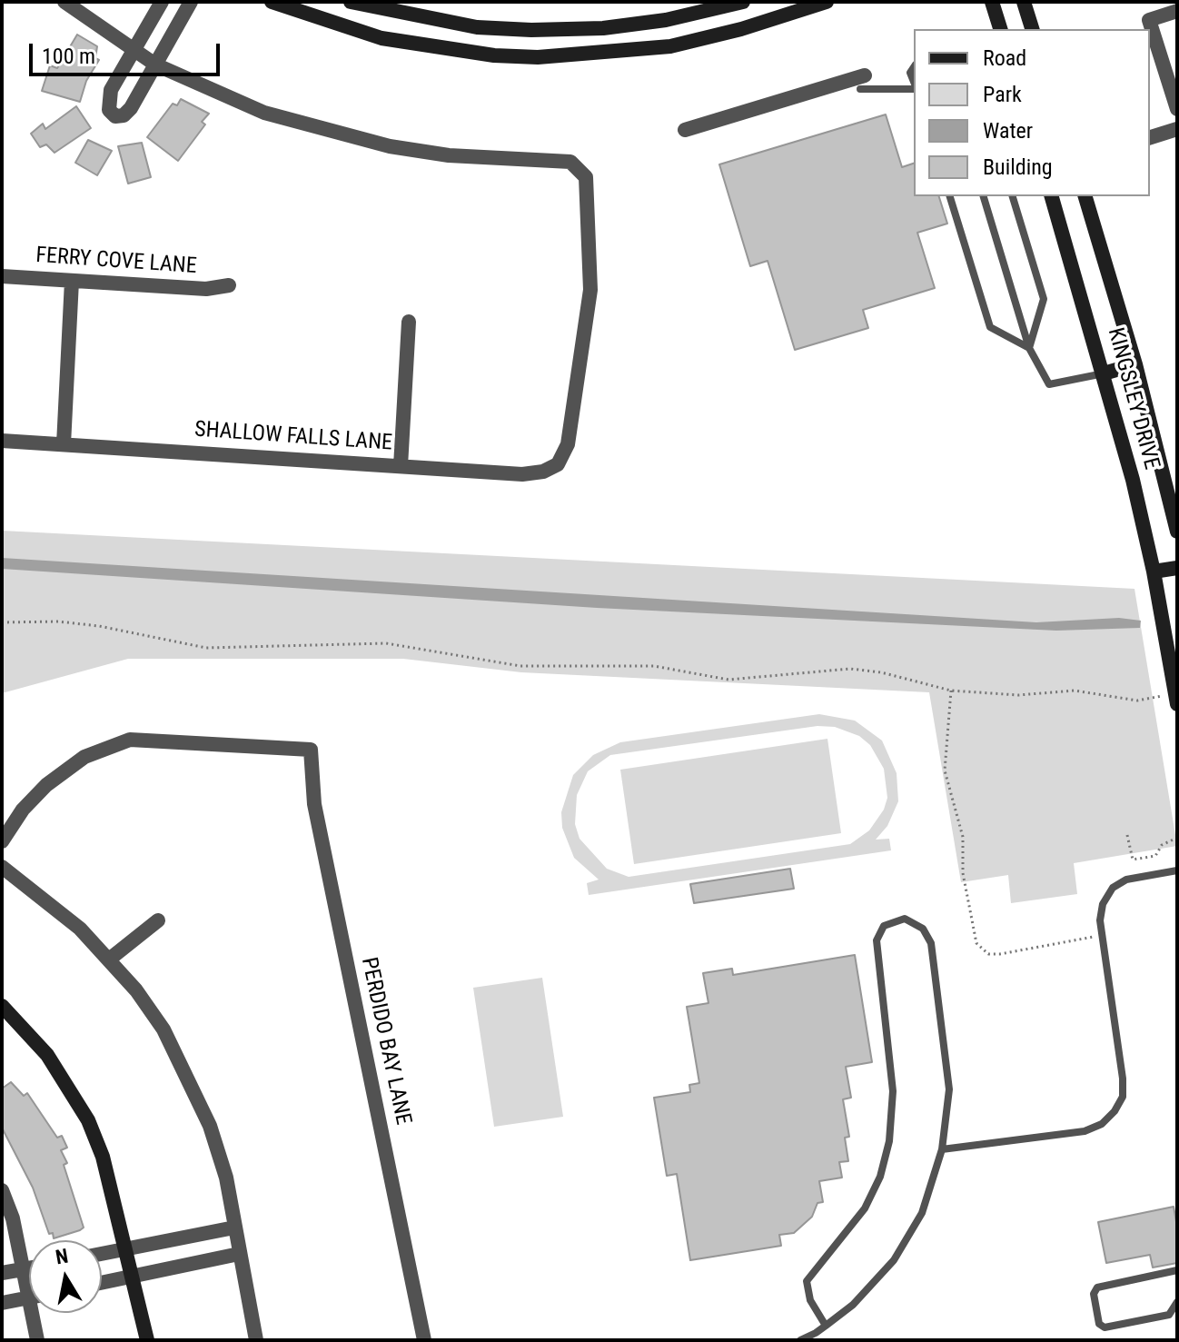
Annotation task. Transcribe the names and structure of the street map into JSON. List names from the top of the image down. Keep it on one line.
{"streets":{"street":["FERRY COVE LANE","KINGSLEY DRIVE","SHALLOW FALLS LANE","PERDIDO BAY LANE"]},"legend":["Road","Park","Water","Building"],"scale_bar":"100 m","north":"top"}
